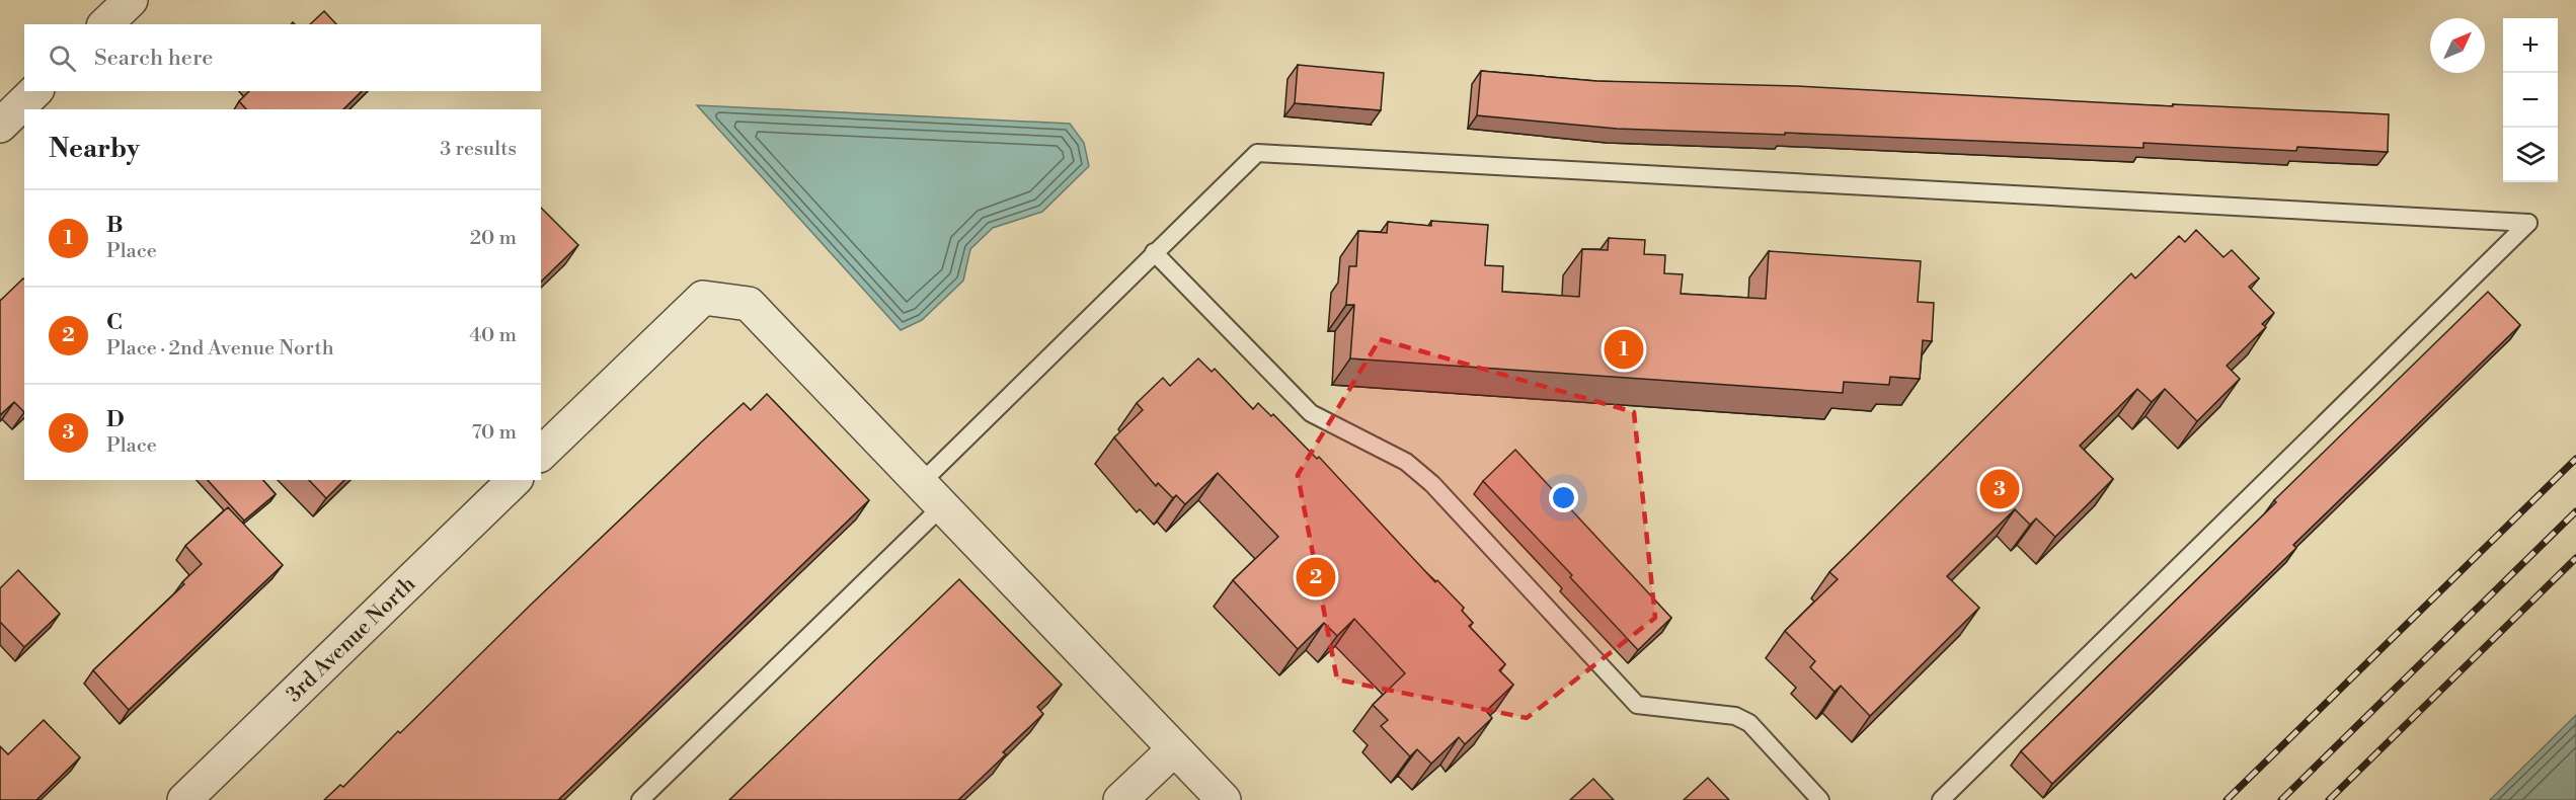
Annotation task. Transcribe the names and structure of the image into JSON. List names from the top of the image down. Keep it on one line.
{"streets":{"street":["3rd Avenue North"]},"north":"top right","page":{"map_buttons":["+","−"],"search":"Search here","heading":["Nearby","3 results"],"list":[{"mark":"1","name":"B","note":"Place","value":"20 m"},{"mark":"2","name":"C","note":"Place · 2nd Avenue North","value":"40 m"},{"mark":"3","name":"D","note":"Place","value":"70 m"}],"pins":["1","3","2"]}}
